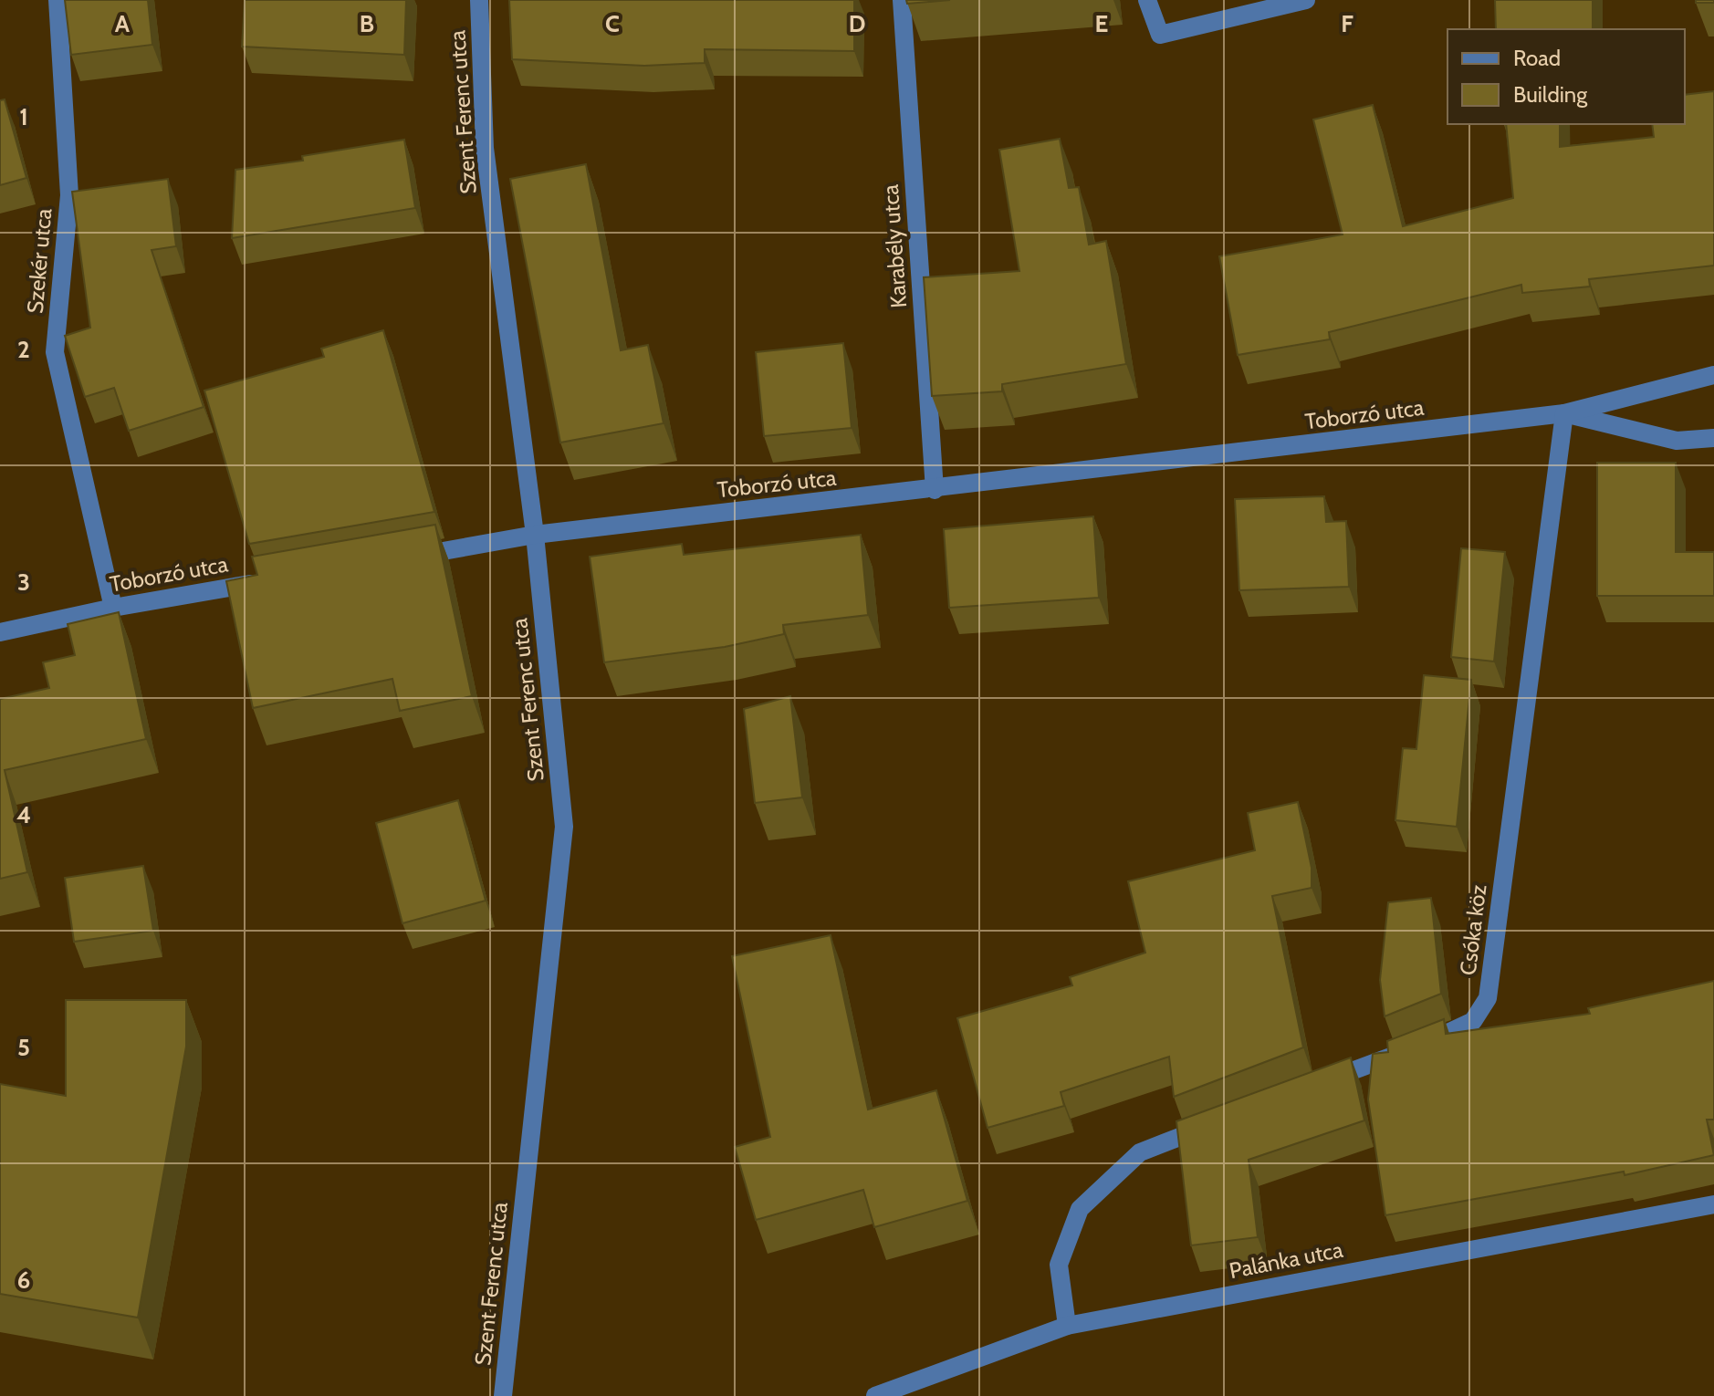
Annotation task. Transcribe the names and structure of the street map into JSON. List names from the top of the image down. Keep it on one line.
{"streets":{"street":["Szent Ferenc utca","Karabély utca","Szekér utca","Toborzó utca","Csóka köz","Palánka utca"]},"crossings":[["Szent Ferenc utca","Toborzó utca"],["Karabély utca","Toborzó utca"],["Szekér utca","Toborzó utca"],["Toborzó utca","Csóka köz"]],"legend":["Road","Building"],"grid":{"columns":["A","B","C","D","E","F"],"rows":["1","2","3","4","5","6"]}}
